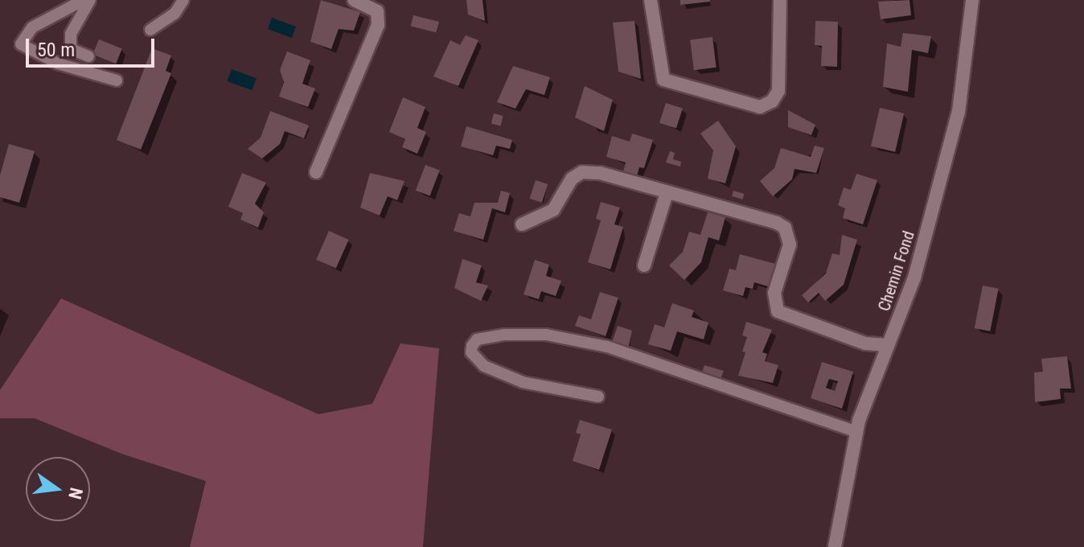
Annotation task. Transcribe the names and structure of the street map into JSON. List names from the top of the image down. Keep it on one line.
{"streets":{"street":["Chemin Fond"]},"scale_bar":"50 m","north":"right"}
